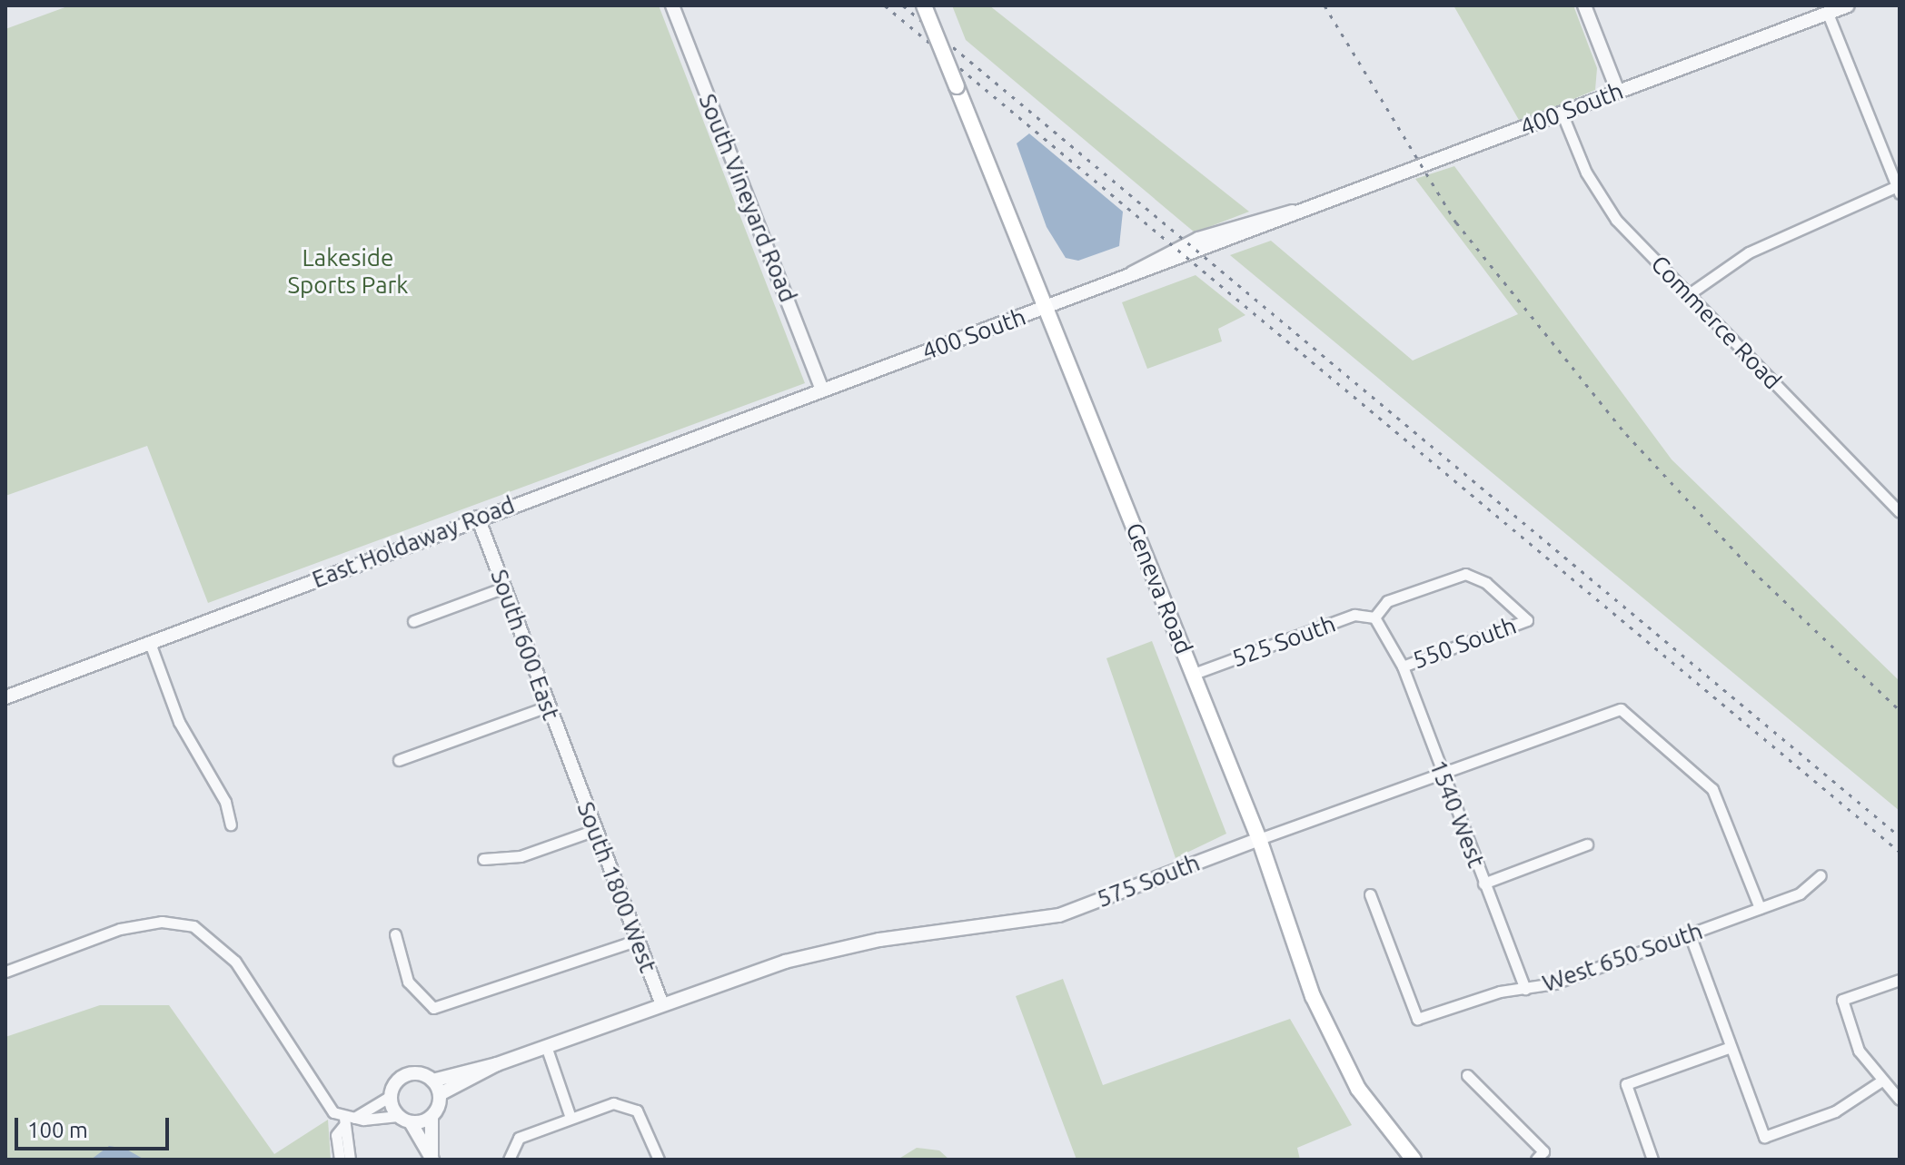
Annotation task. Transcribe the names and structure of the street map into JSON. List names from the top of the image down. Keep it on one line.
{"streets":{"main road":["Geneva Road"],"street":["400 South","South Vineyard Road","Commerce Road","East Holdaway Road","525 South","550 South","South 600 East","1540 West","575 South","South 1800 West","West 650 South"]},"crossings":[["400 South","South Vineyard Road"],["400 South","Commerce Road"],["400 South","East Holdaway Road"],["400 South","Geneva Road"],["South Vineyard Road","East Holdaway Road"],["East Holdaway Road","South 600 East"],["Geneva Road","525 South"],["Geneva Road","575 South"],["525 South","550 South"],["525 South","1540 West"],["550 South","1540 West"],["South 600 East","South 1800 West"],["1540 West","575 South"],["1540 West","West 650 South"],["575 South","South 1800 West"],["575 South","West 650 South"]],"parks":["Lakeside Sports Park"],"scale_bar":"100 m"}
